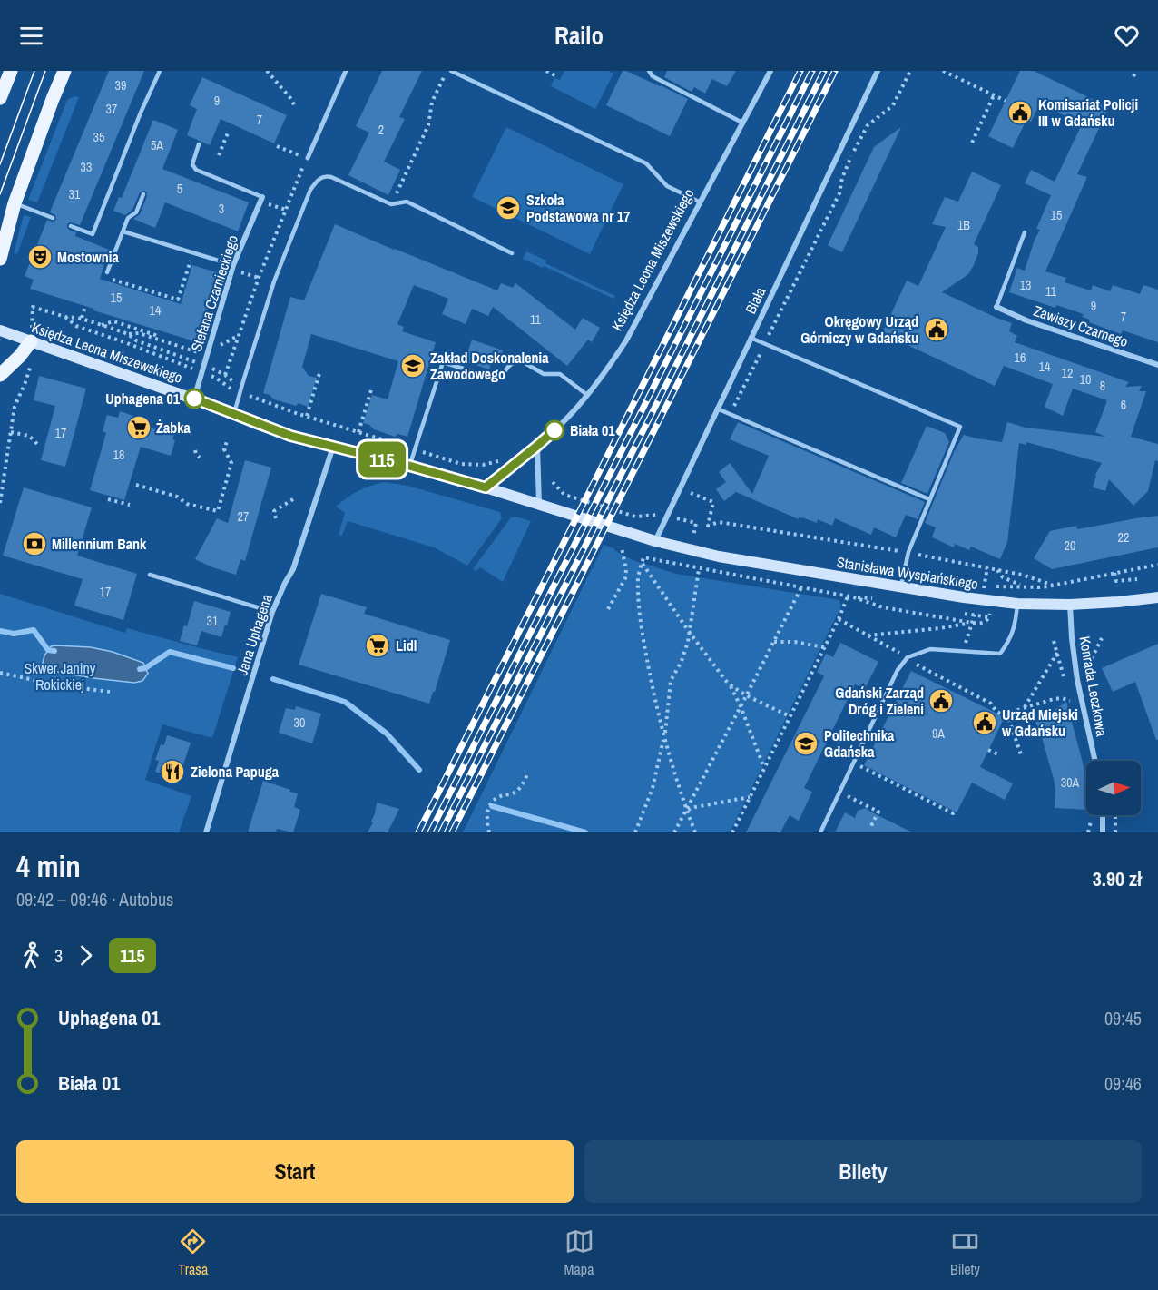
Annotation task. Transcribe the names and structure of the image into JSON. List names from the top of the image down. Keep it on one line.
{"streets":{"main road":["Księdza Leona Miszewskiego","Stanisława Wyspiańskiego"],"street":["Stefana Czarnieckiego","Biała","Zawiszy Czarnego","Jana Uphagena","Konrada Leczkowa"]},"crossings":[["Księdza Leona Miszewskiego","Stefana Czarnieckiego"],["Księdza Leona Miszewskiego","Biała"],["Księdza Leona Miszewskiego","Stanisława Wyspiańskiego"],["Księdza Leona Miszewskiego","Jana Uphagena"],["Biała","Stanisława Wyspiańskiego"],["Stanisława Wyspiańskiego","Konrada Leczkowa"]],"parks":["Skwer Janiny Rokickiej"],"places":{"public building":["Komisariat Policji III w Gdańsku","Okręgowy Urząd Górniczy w Gdańsku","Gdański Zarząd Dróg i Zieleni","Urząd Miejski w Gdańsku"],"school or university":["Szkoła Podstawowa nr 17","Zakład Doskonalenia Zawodowego","Politechnika Gdańska"],"theatre":["Mostownia"],"other":["Uphagena 01","Biała 01"],"supermarket":["Żabka","Lidl"],"bank":["Millennium Bank"],"restaurant":["Zielona Papuga"]},"lines":["bus line 115"],"house_numbers":["39","9","37","7","2","35","5A","33","5","31","3","15","1B","13","11","15","9","14","7","11","16","14","12","10","8","6","17","18","27","22","20","17","31","30","9A","30A"],"north":"right","page":{"header":"Railo","on_map":"115","heading":["4 min","09:42 – 09:46 · Autobus","3.90 zł"],"legs":["3","115"],"list":[{"name":"Uphagena 01","value":"09:45"},{"name":"Biała 01","value":"09:46"}],"buttons":["Start","Bilety"],"tabs":["Trasa","Mapa","Bilety"]}}
